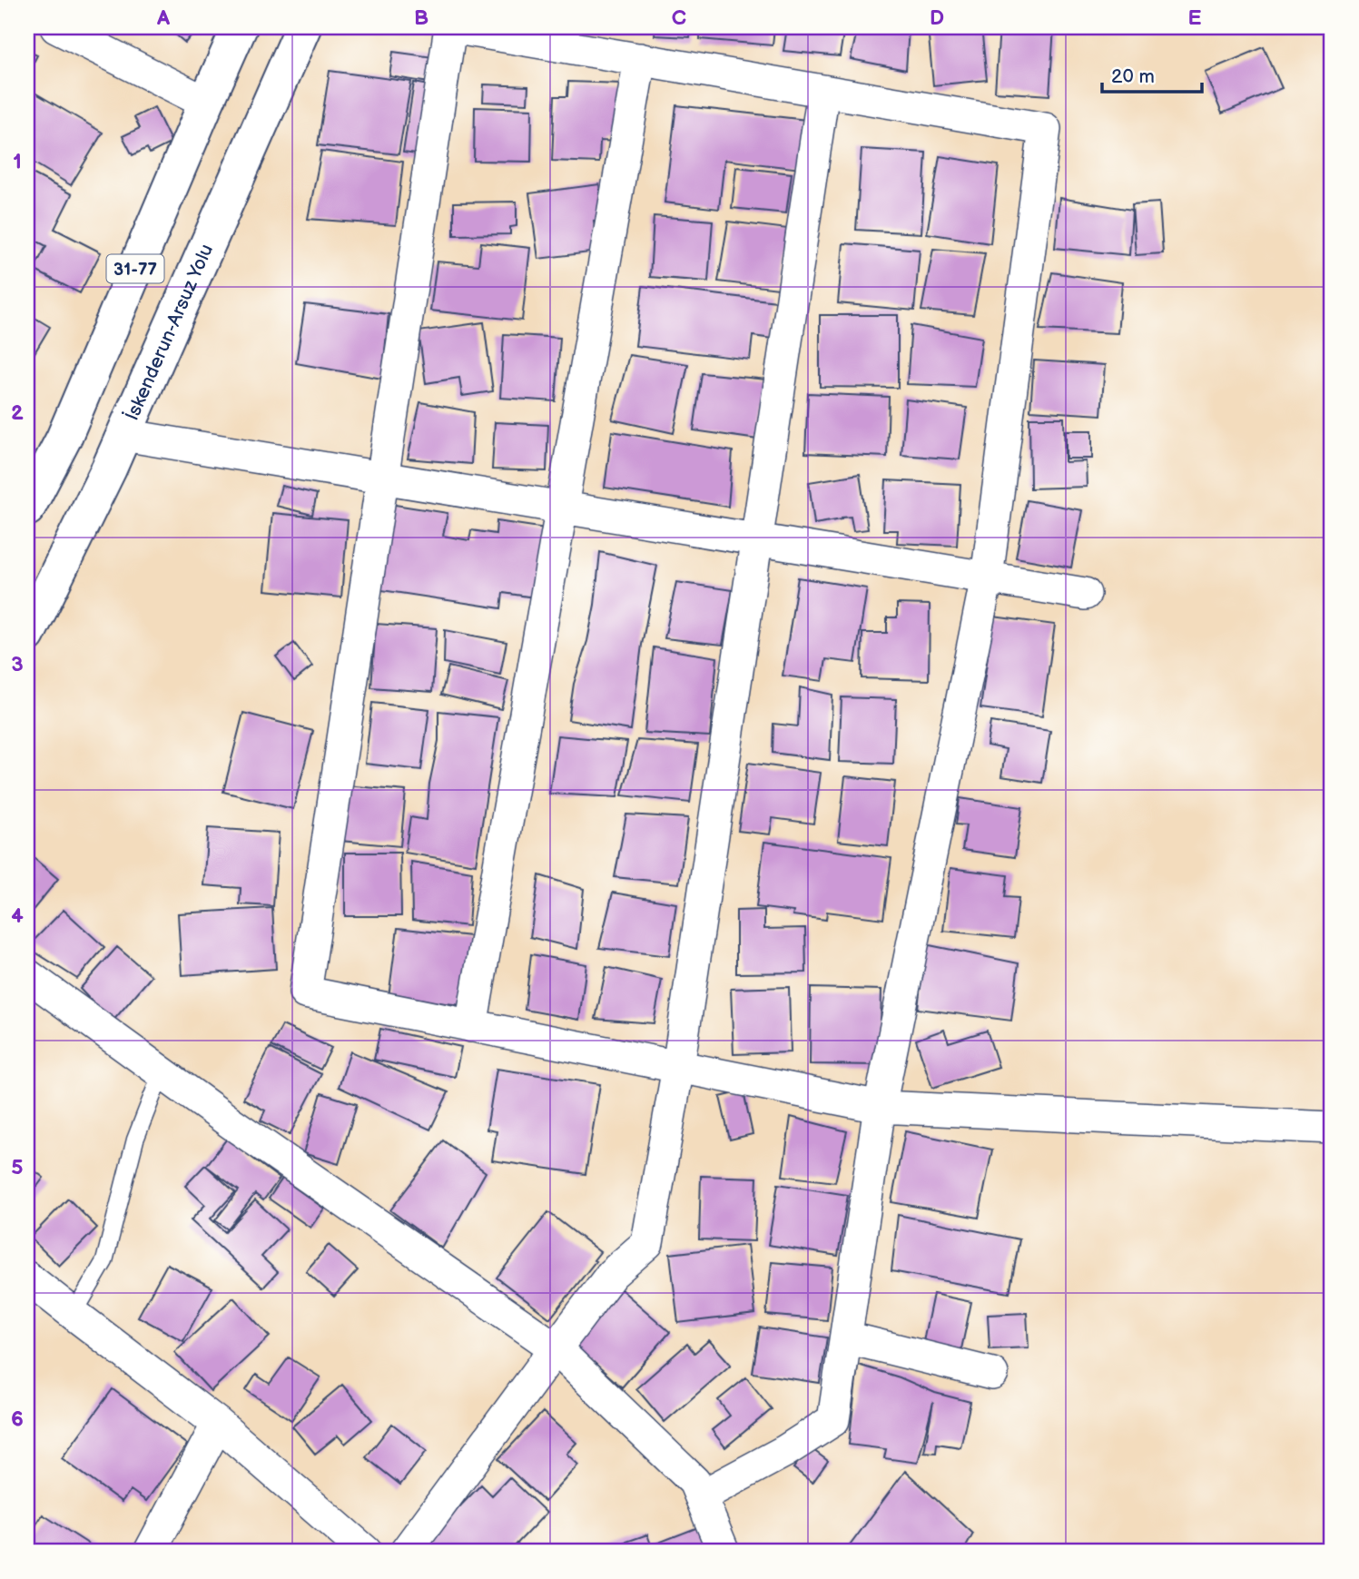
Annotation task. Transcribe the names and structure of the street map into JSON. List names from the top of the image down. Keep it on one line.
{"streets":{"main road":["31-77","İskenderun-Arsuz Yolu"]},"scale_bar":"20 m","grid":{"columns":["A","B","C","D","E"],"rows":["1","2","3","4","5","6"]}}
